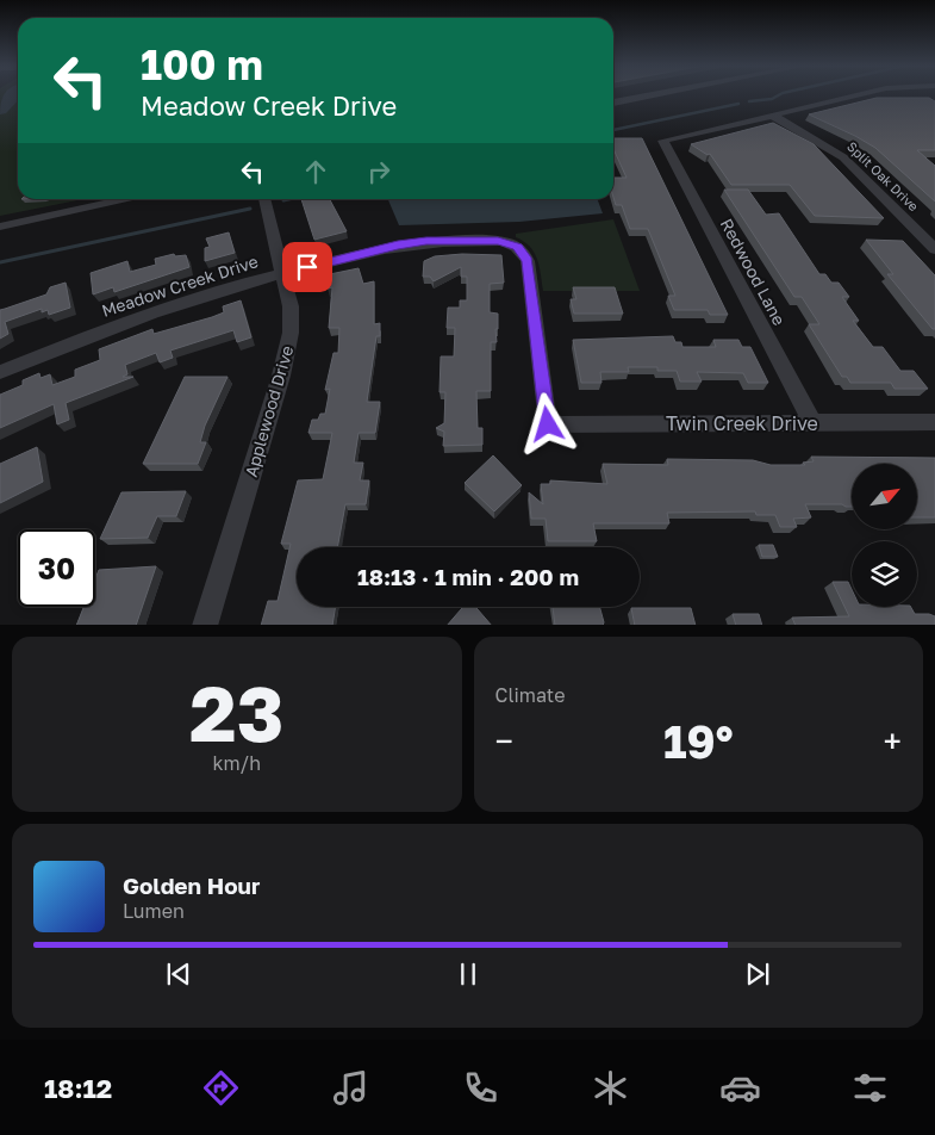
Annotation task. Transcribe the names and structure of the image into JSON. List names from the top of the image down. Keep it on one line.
{"streets":{"street":["Split Oak Drive","Redwood Lane","Meadow Creek Drive","Applewood Drive","Twin Creek Drive"]},"crossings":[["Split Oak Drive","Redwood Lane"],["Redwood Lane","Twin Creek Drive"],["Meadow Creek Drive","Applewood Drive"],["Meadow Creek Drive","Twin Creek Drive"]],"north":"top right","page":{"turn":["100 m","Meadow Creek Drive"],"limit":"30","trip":"18:13 · 1 min · 200 m","tile":[["23","km/h"],"Climate"],"heat":["−","19°","+"],"song":["Golden Hour","Lumen"],"tabs":"18:12"}}
